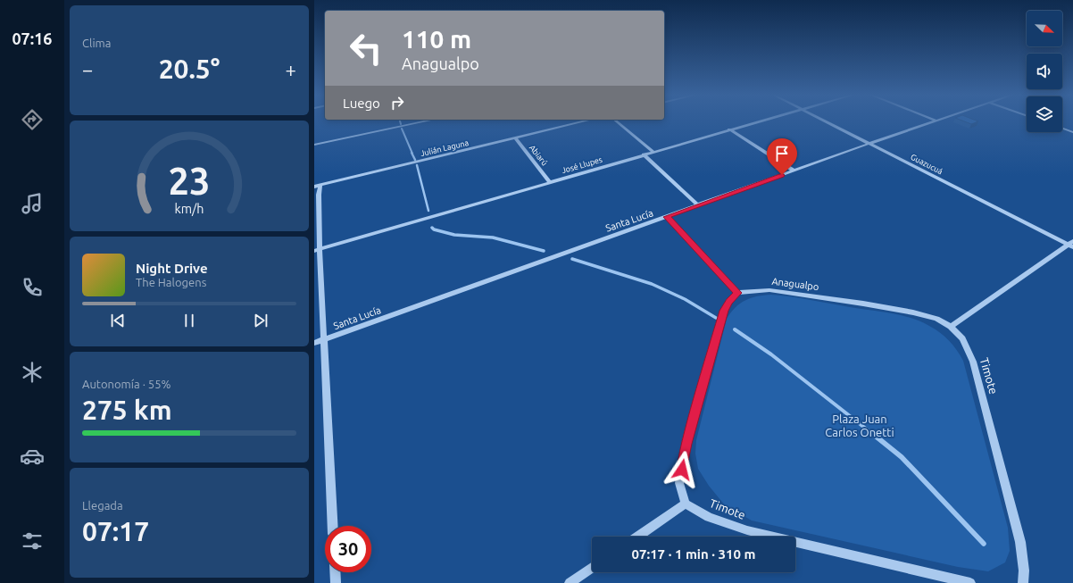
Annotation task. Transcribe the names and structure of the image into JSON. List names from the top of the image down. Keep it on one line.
{"streets":{"street":["Julián Laguna","Abiarú","Guazucuá","José Llupes","Santa Lucía","Anagualpo","Timote"]},"crossings":[["Julián Laguna","Abiarú"],["Abiarú","José Llupes"],["Guazucuá","Santa Lucía"],["Anagualpo","Timote"]],"parks":["Plaza Juan Carlos Onetti"],"north":"bottom right","page":{"tabs":"07:16","tile":["Clima",["Autonomía · 55%","275 km"],["Llegada","07:17"]],"turn":["110 m","Anagualpo"],"heat":["−","20.5°","+"],"then":"Luego","song":["Night Drive","The Halogens"],"limit":"30","trip":"07:17 · 1 min · 310 m","gauge":["23","km/h"]}}
